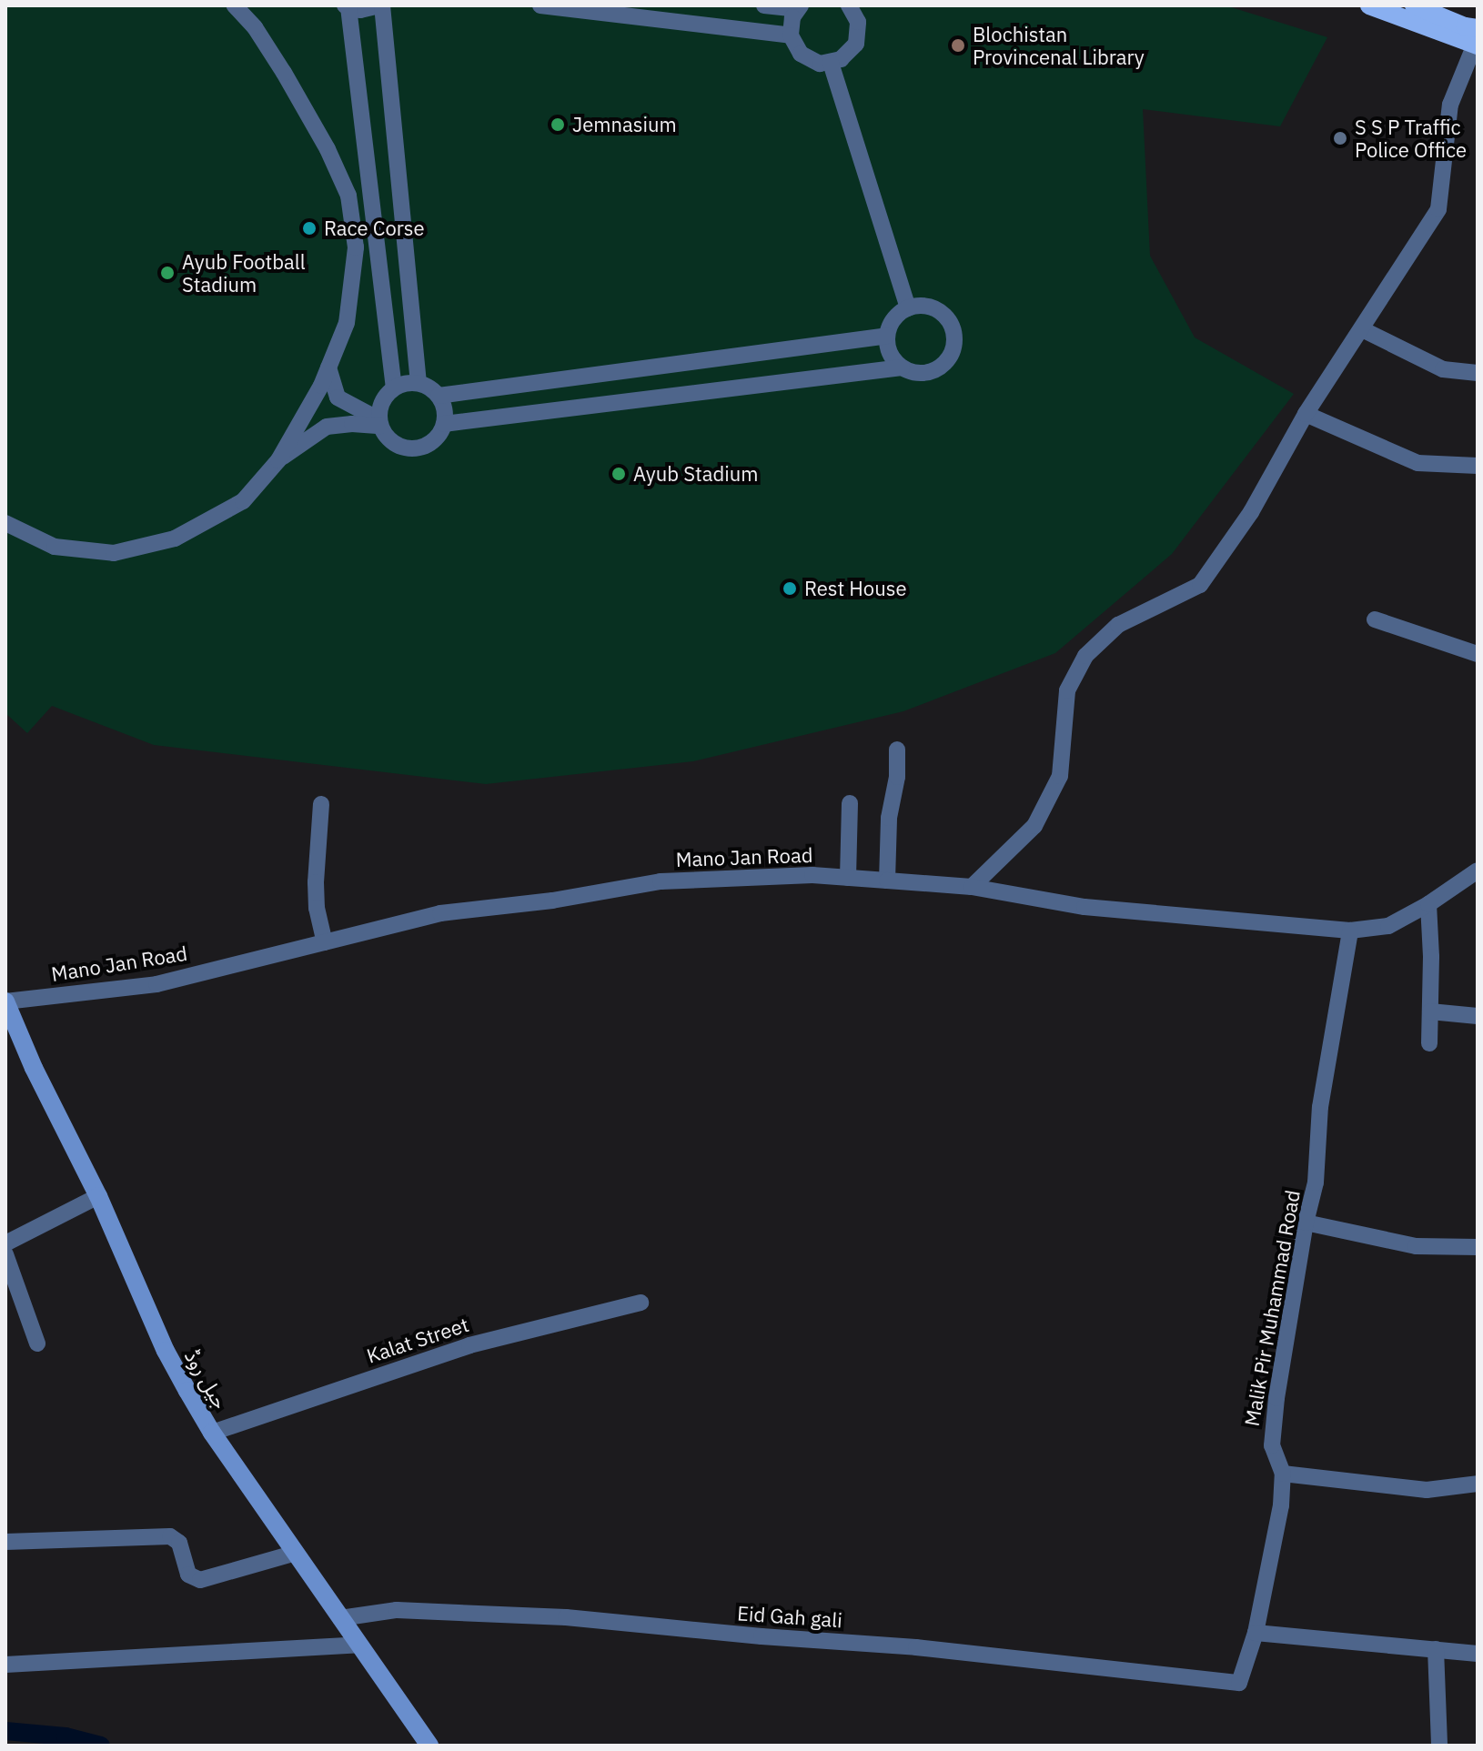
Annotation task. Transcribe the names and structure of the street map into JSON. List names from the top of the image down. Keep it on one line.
{"streets":{"main road":["جیل روڈ"],"street":["Mano Jan Road","Malik Pir Muhammad Road","Kalat Street","Eid Gah gali"]},"crossings":[["Mano Jan Road","Malik Pir Muhammad Road"],["Mano Jan Road","جیل روڈ"],["Malik Pir Muhammad Road","Eid Gah gali"],["Kalat Street","جیل روڈ"],["جیل روڈ","Eid Gah gali"]],"places":["Blochistan Provincenal Library","Jemnasium","S S P Traffic Police Office","Race Corse","Ayub Football Stadium","Ayub Stadium","Rest House"]}
